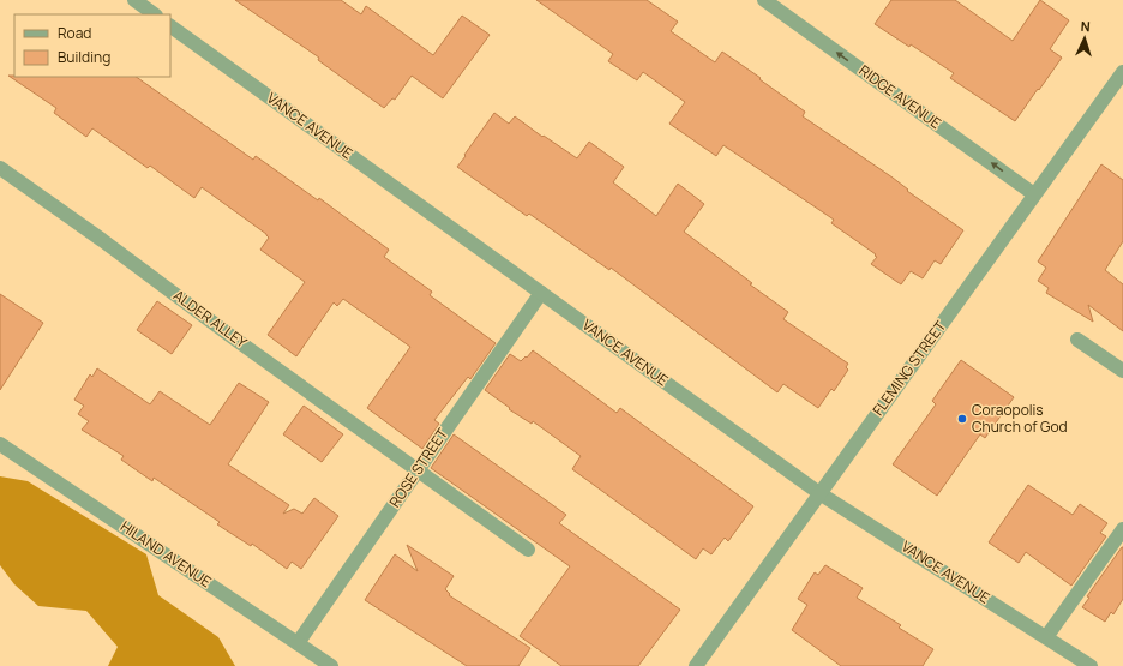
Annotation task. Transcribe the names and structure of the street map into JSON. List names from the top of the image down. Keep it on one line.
{"streets":{"street":["RIDGE AVENUE","VANCE AVENUE","ALDER ALLEY","FLEMING STREET","ROSE STREET","HILAND AVENUE"]},"crossings":[["RIDGE AVENUE","FLEMING STREET"],["VANCE AVENUE","FLEMING STREET"],["VANCE AVENUE","ROSE STREET"],["ALDER ALLEY","ROSE STREET"],["ROSE STREET","HILAND AVENUE"]],"one_way":["RIDGE AVENUE"],"places":["Coraopolis Church of God"],"legend":["Road","Building"],"north":"top"}
